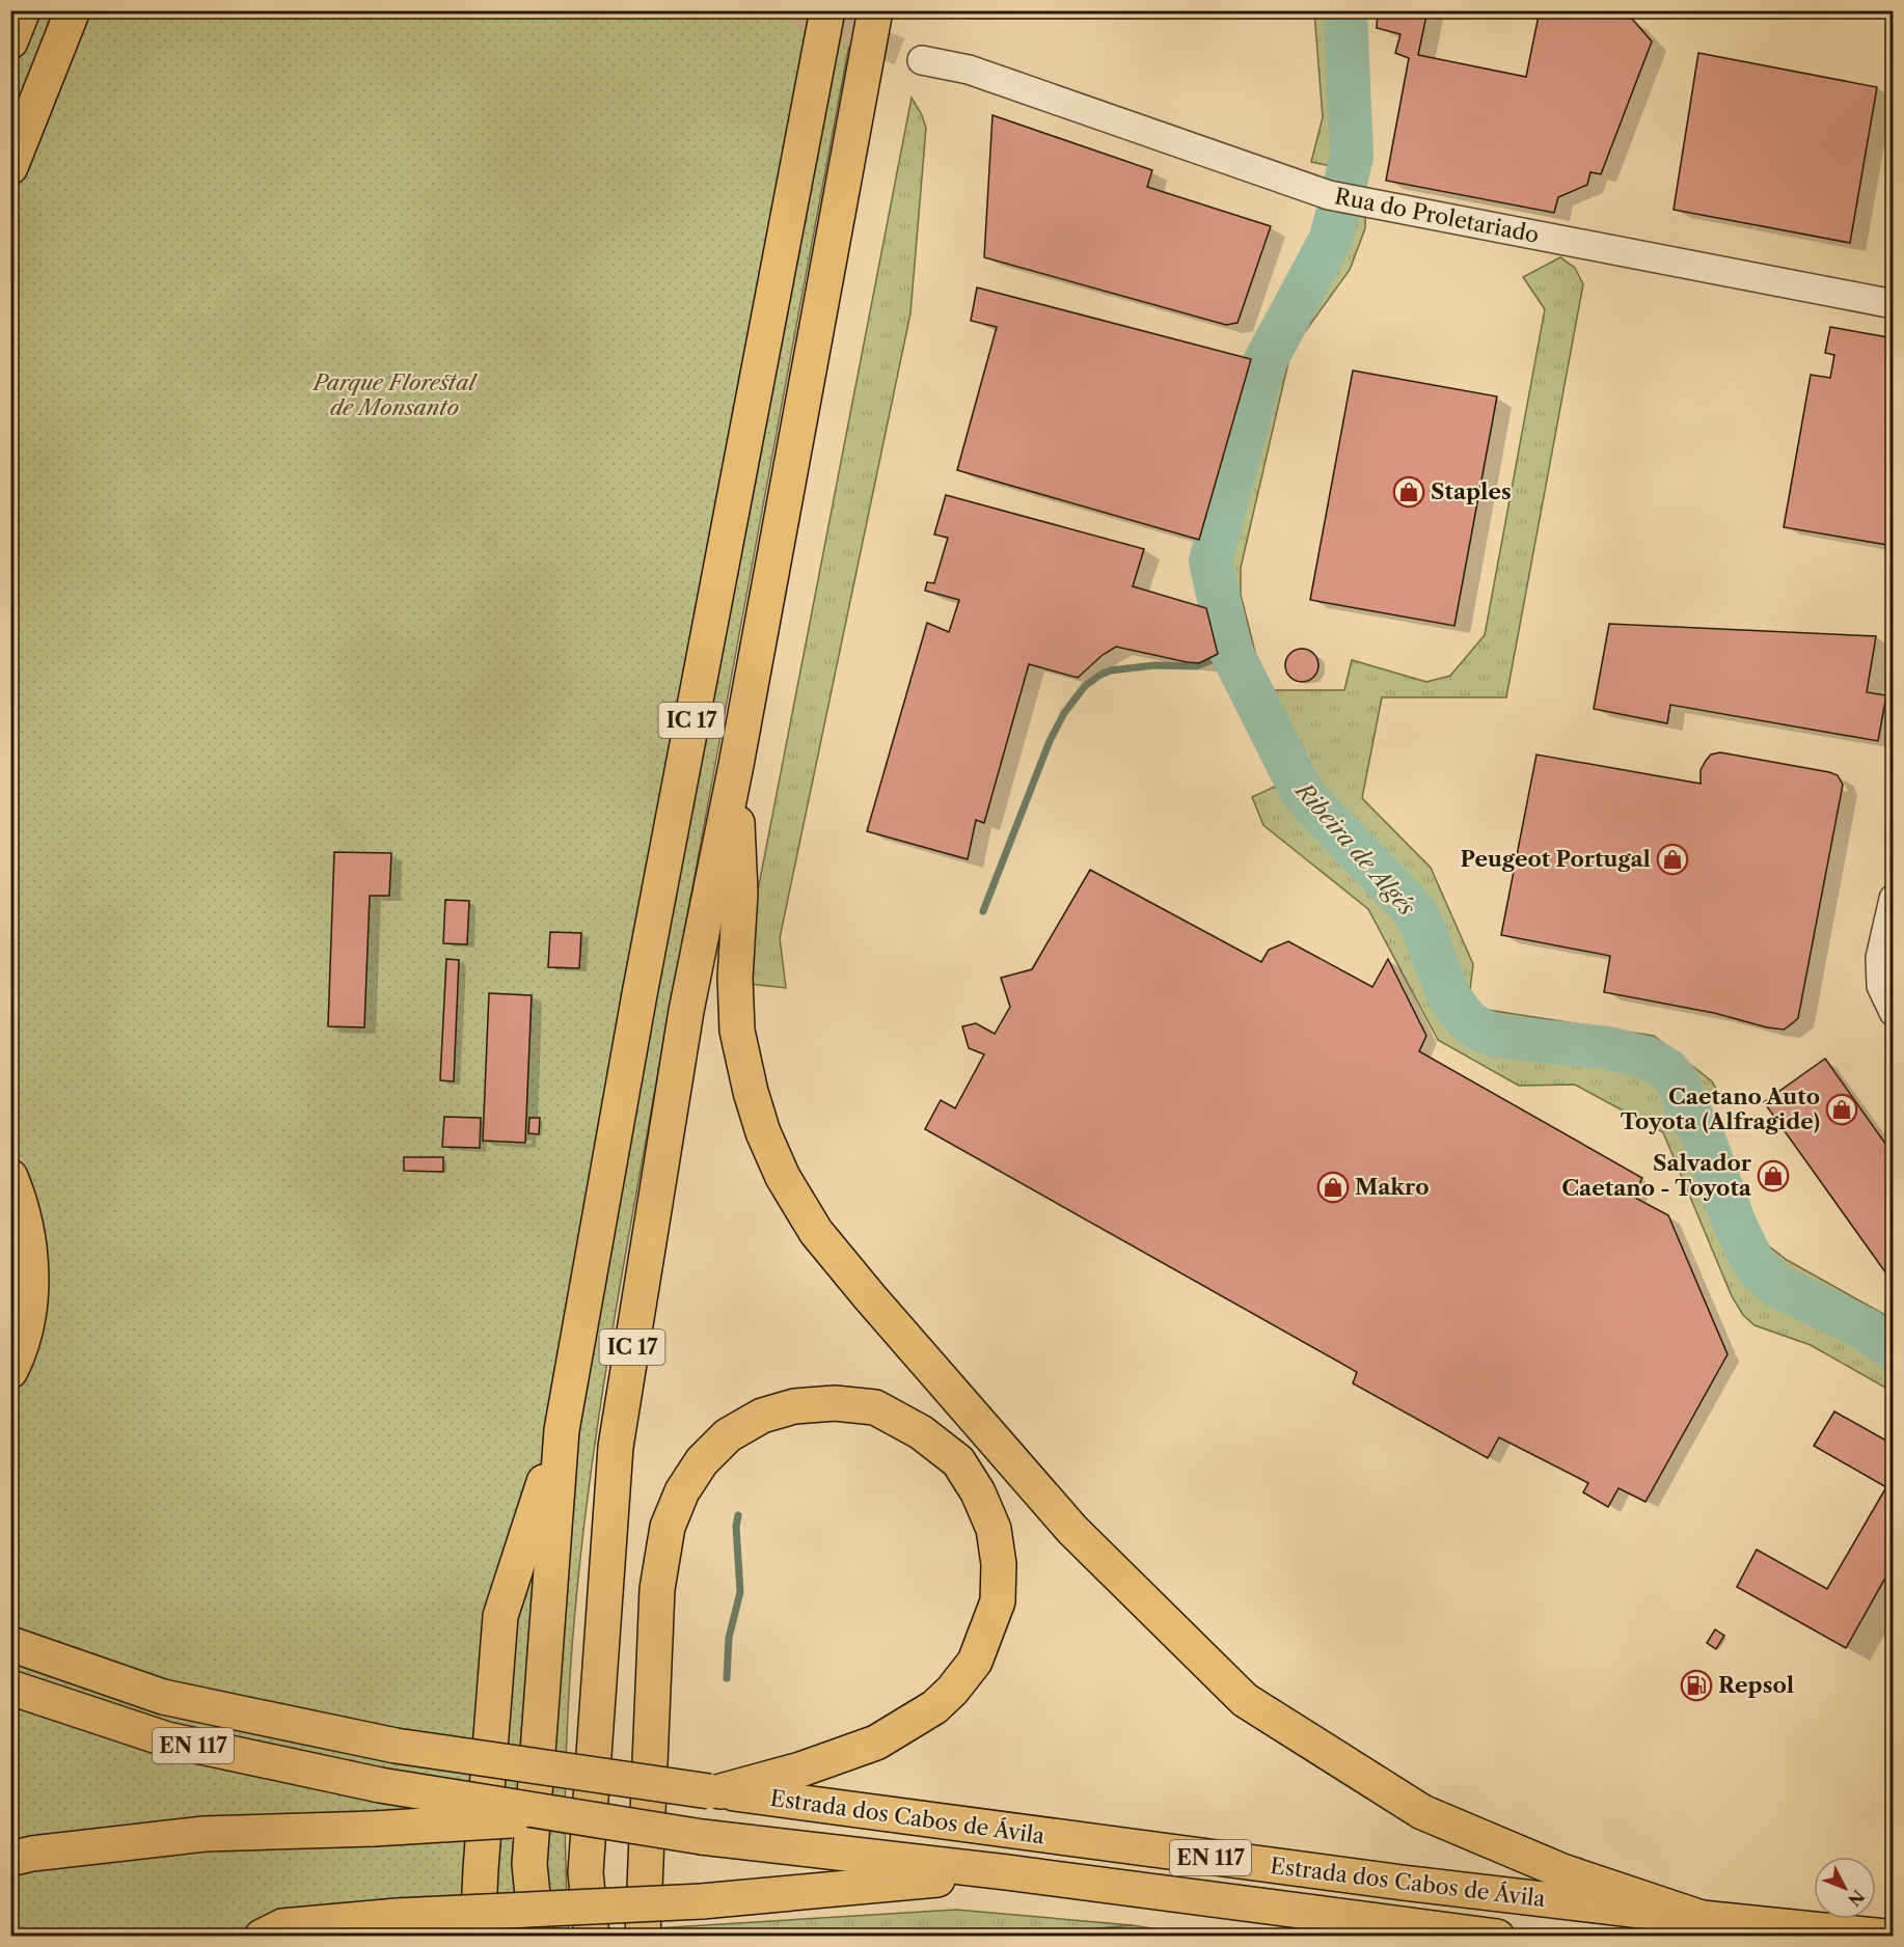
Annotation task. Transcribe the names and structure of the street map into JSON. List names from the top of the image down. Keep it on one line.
{"streets":{"main road":["IC 17","EN 117","Estrada dos Cabos de Ávila"],"street":["Rua do Proletariado"]},"crossings":[["EN 117","Estrada dos Cabos de Ávila"]],"water":["Ribeira de Algés"],"parks":["Parque Florestal de Monsanto"],"places":{"shop":["Staples","Peugeot Portugal","Caetano Auto Toyota (Alfragide)","Salvador Caetano - Toyota","Makro"],"fuel station":["Repsol"]},"north":"bottom right"}
